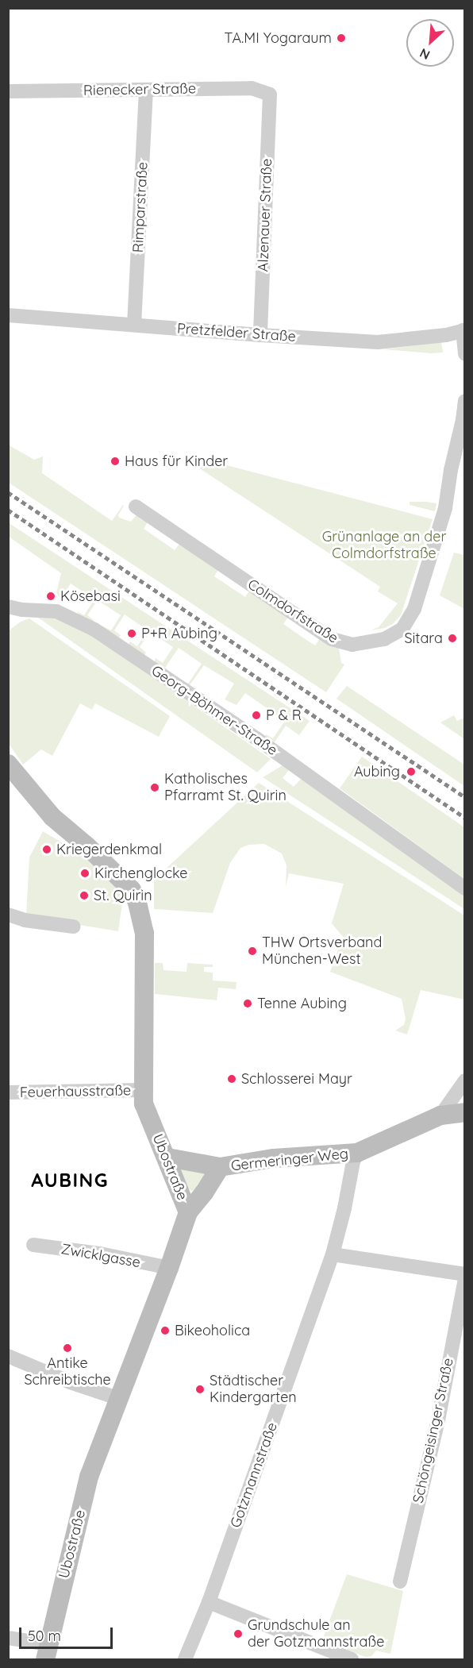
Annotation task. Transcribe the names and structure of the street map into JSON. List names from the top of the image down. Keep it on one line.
{"streets":{"street":["Rienecker Straße","Rimparstraße","Alzenauer Straße","Pretzfelder Straße","Colmdorfstraße","Georg-Böhmer-Straße","Feuerhausstraße","Germeringer Weg","Ubostraße","Zwicklgasse","Schöngeisinger Straße","Gotzmannstraße"]},"crossings":[["Rienecker Straße","Rimparstraße"],["Rienecker Straße","Alzenauer Straße"],["Rimparstraße","Pretzfelder Straße"],["Alzenauer Straße","Pretzfelder Straße"],["Feuerhausstraße","Ubostraße"],["Germeringer Weg","Ubostraße"],["Germeringer Weg","Gotzmannstraße"],["Ubostraße","Zwicklgasse"]],"districts":["AUBING"],"parks":["Grünanlage an der Colmdorfstraße"],"places":["TA.MI Yogaraum","Haus für Kinder","Kösebasi","P+R Aubing","Sitara","P & R","Aubing","Katholisches Pfarramt St. Quirin","Kriegerdenkmal","Kirchenglocke","St. Quirin","THW Ortsverband München-West","Tenne Aubing","Schlosserei Mayr","Bikeoholica","Antike Schreibtische","Städtischer Kindergarten","Grundschule an der Gotzmannstraße"],"scale_bar":"50 m","north":"bottom left"}
